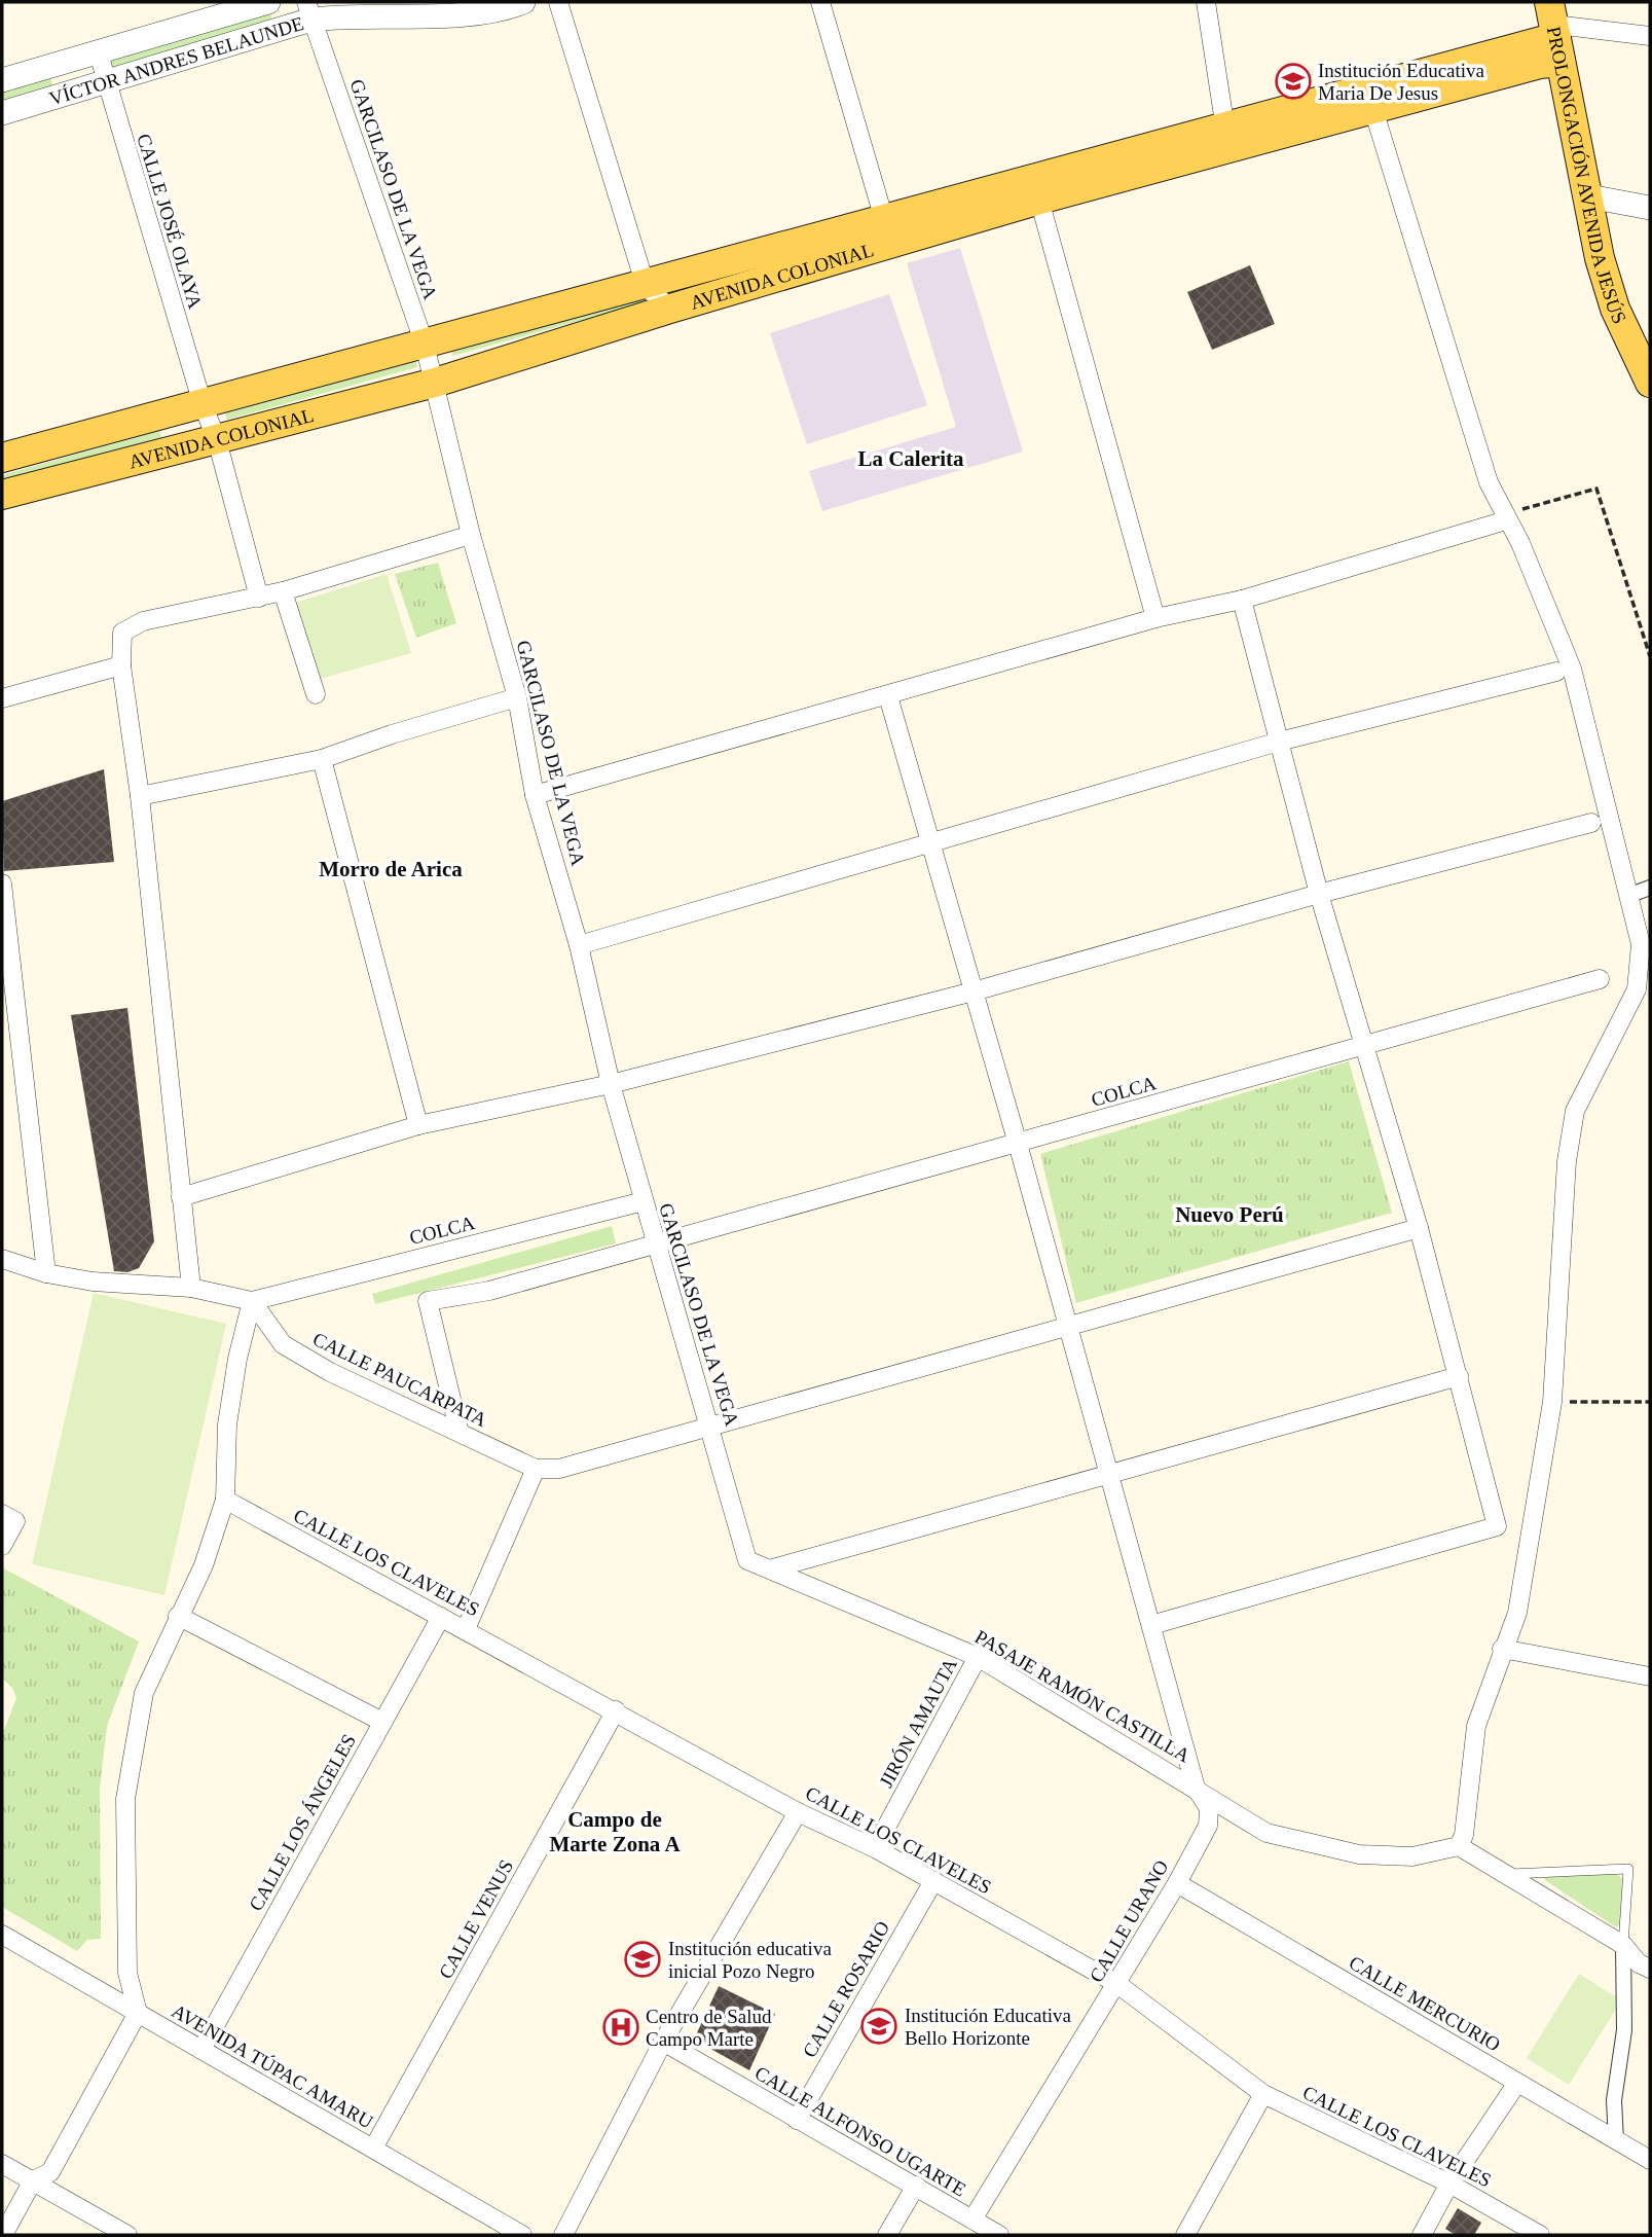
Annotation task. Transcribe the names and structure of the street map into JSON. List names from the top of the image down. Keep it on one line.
{"streets":{"main road":["PROLONGACIÓN AVENIDA JESÚS","AVENIDA COLONIAL"],"street":["VÍCTOR ANDRES BELAUNDE","GARCILASO DE LA VEGA","CALLE JOSÉ OLAYA","COLCA","CALLE PAUCARPATA","CALLE LOS CLAVELES","PASAJE RAMÓN CASTILLA","JIRÓN AMAUTA","CALLE LOS ÁNGELES","CALLE VENUS","CALLE URANO","CALLE ROSARIO","CALLE MERCURIO","AVENIDA TÚPAC AMARU","CALLE ALFONSO UGARTE"]},"crossings":[["VÍCTOR ANDRES BELAUNDE","GARCILASO DE LA VEGA"],["VÍCTOR ANDRES BELAUNDE","CALLE JOSÉ OLAYA"],["PROLONGACIÓN AVENIDA JESÚS","AVENIDA COLONIAL"],["GARCILASO DE LA VEGA","AVENIDA COLONIAL"],["GARCILASO DE LA VEGA","COLCA"],["GARCILASO DE LA VEGA","PASAJE RAMÓN CASTILLA"],["CALLE JOSÉ OLAYA","AVENIDA COLONIAL"],["COLCA","CALLE PAUCARPATA"],["COLCA","CALLE URANO"],["CALLE LOS CLAVELES","JIRÓN AMAUTA"],["CALLE LOS CLAVELES","CALLE LOS ÁNGELES"],["CALLE LOS CLAVELES","CALLE VENUS"],["CALLE LOS CLAVELES","CALLE URANO"],["CALLE LOS CLAVELES","CALLE ROSARIO"],["PASAJE RAMÓN CASTILLA","JIRÓN AMAUTA"],["PASAJE RAMÓN CASTILLA","CALLE URANO"],["CALLE LOS ÁNGELES","AVENIDA TÚPAC AMARU"],["CALLE VENUS","AVENIDA TÚPAC AMARU"],["CALLE URANO","CALLE MERCURIO"],["CALLE URANO","CALLE ALFONSO UGARTE"],["CALLE ROSARIO","CALLE ALFONSO UGARTE"]],"districts":["La Calerita","Morro de Arica","Nuevo Perú","Campo de Marte Zona A"],"places":{"school or university":["Institución Educativa Maria De Jesus","Institución educativa inicial Pozo Negro","Institución Educativa Bello Horizonte"],"hospital":["Centro de Salud Campo Marte"]}}
